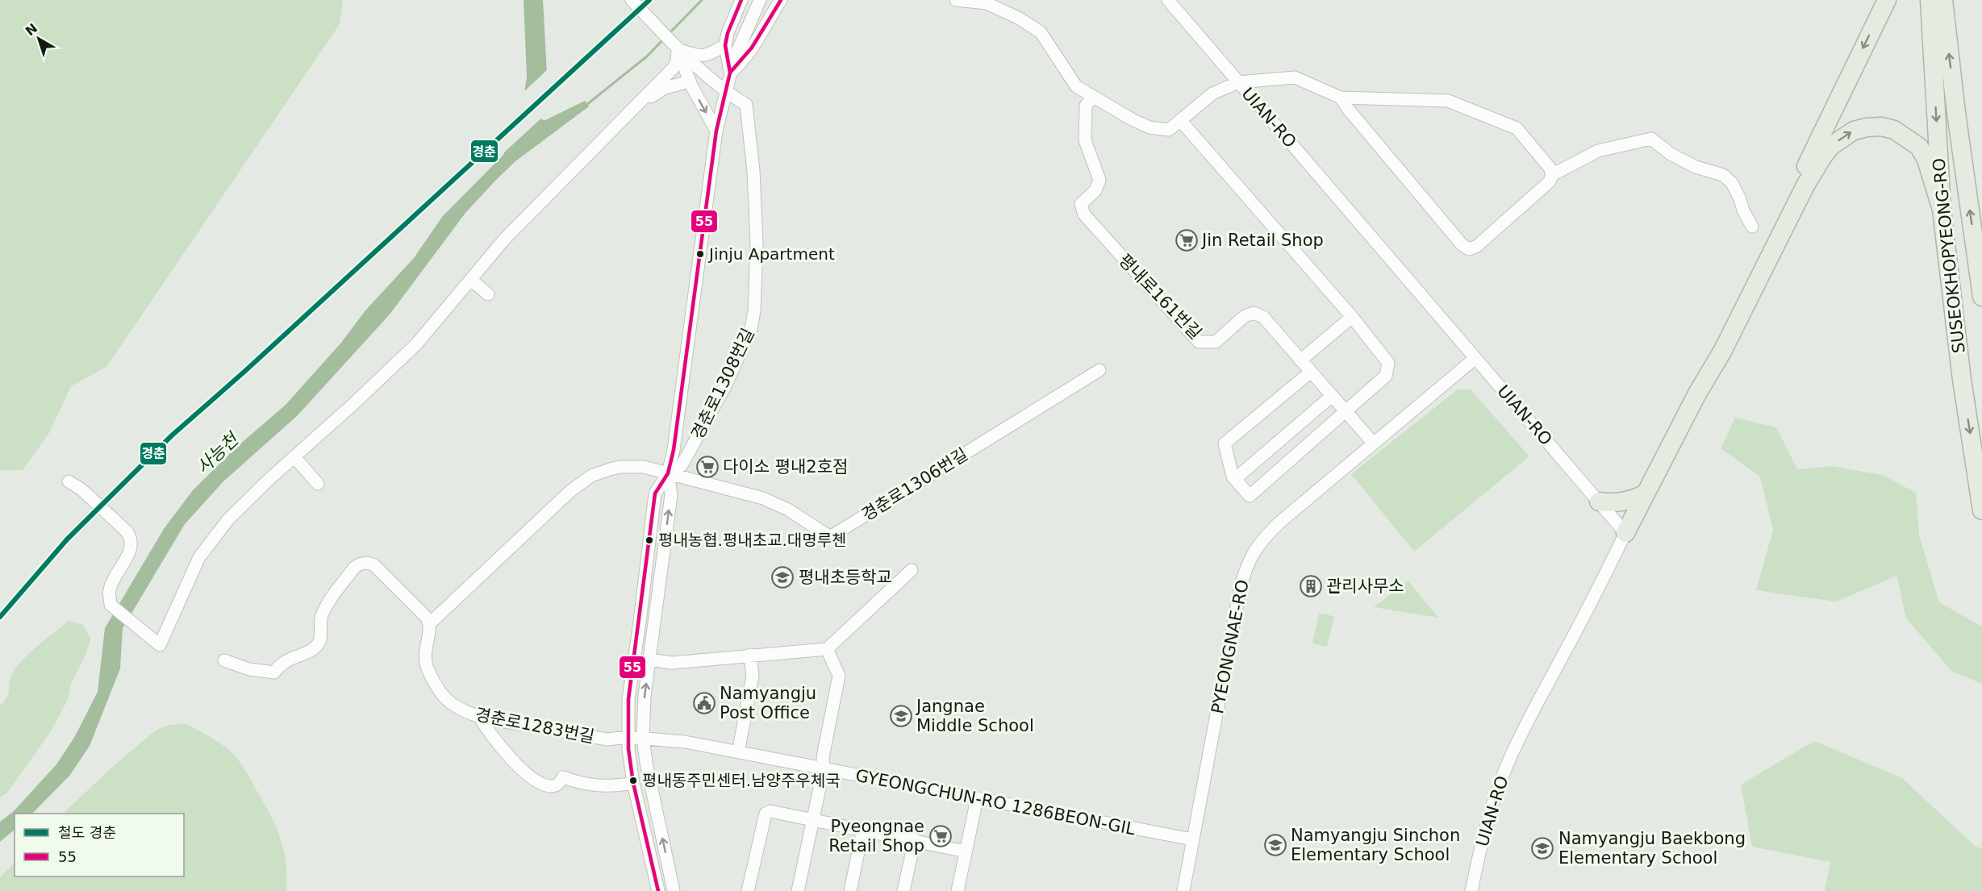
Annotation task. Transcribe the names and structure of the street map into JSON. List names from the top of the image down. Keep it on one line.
{"streets":{"highway":["SUSEOKHOPYEONG-RO"],"street":["UIAN-RO","평내로161번길","경춘로1308번길","경춘로1306번길","PYEONGNAE-RO","경춘로1283번길","GYEONGCHUN-RO 1286BEON-GIL"]},"crossings":[["UIAN-RO","PYEONGNAE-RO"],["평내로161번길","PYEONGNAE-RO"],["경춘로1308번길","경춘로1306번길"],["PYEONGNAE-RO","GYEONGCHUN-RO 1286BEON-GIL"],["경춘로1283번길","GYEONGCHUN-RO 1286BEON-GIL"]],"water":["사능천"],"places":{"supermarket":["Jin Retail Shop","다이소 평내2호점","Pyeongnae Retail Shop"],"other":["Jinju Apartment","평내농협.평내초교.대명루첸","평내동주민센터.남양주우체국"],"school or university":["평내초등학교","Jangnae Middle School","Namyangju Sinchon Elementary School","Namyangju Baekbong Elementary School"],"building":["관리사무소"],"public building":["Namyangju Post Office"]},"lines":["rail line 경춘","transit line 55"],"legend":["철도 경춘","55"],"north":"top left"}
